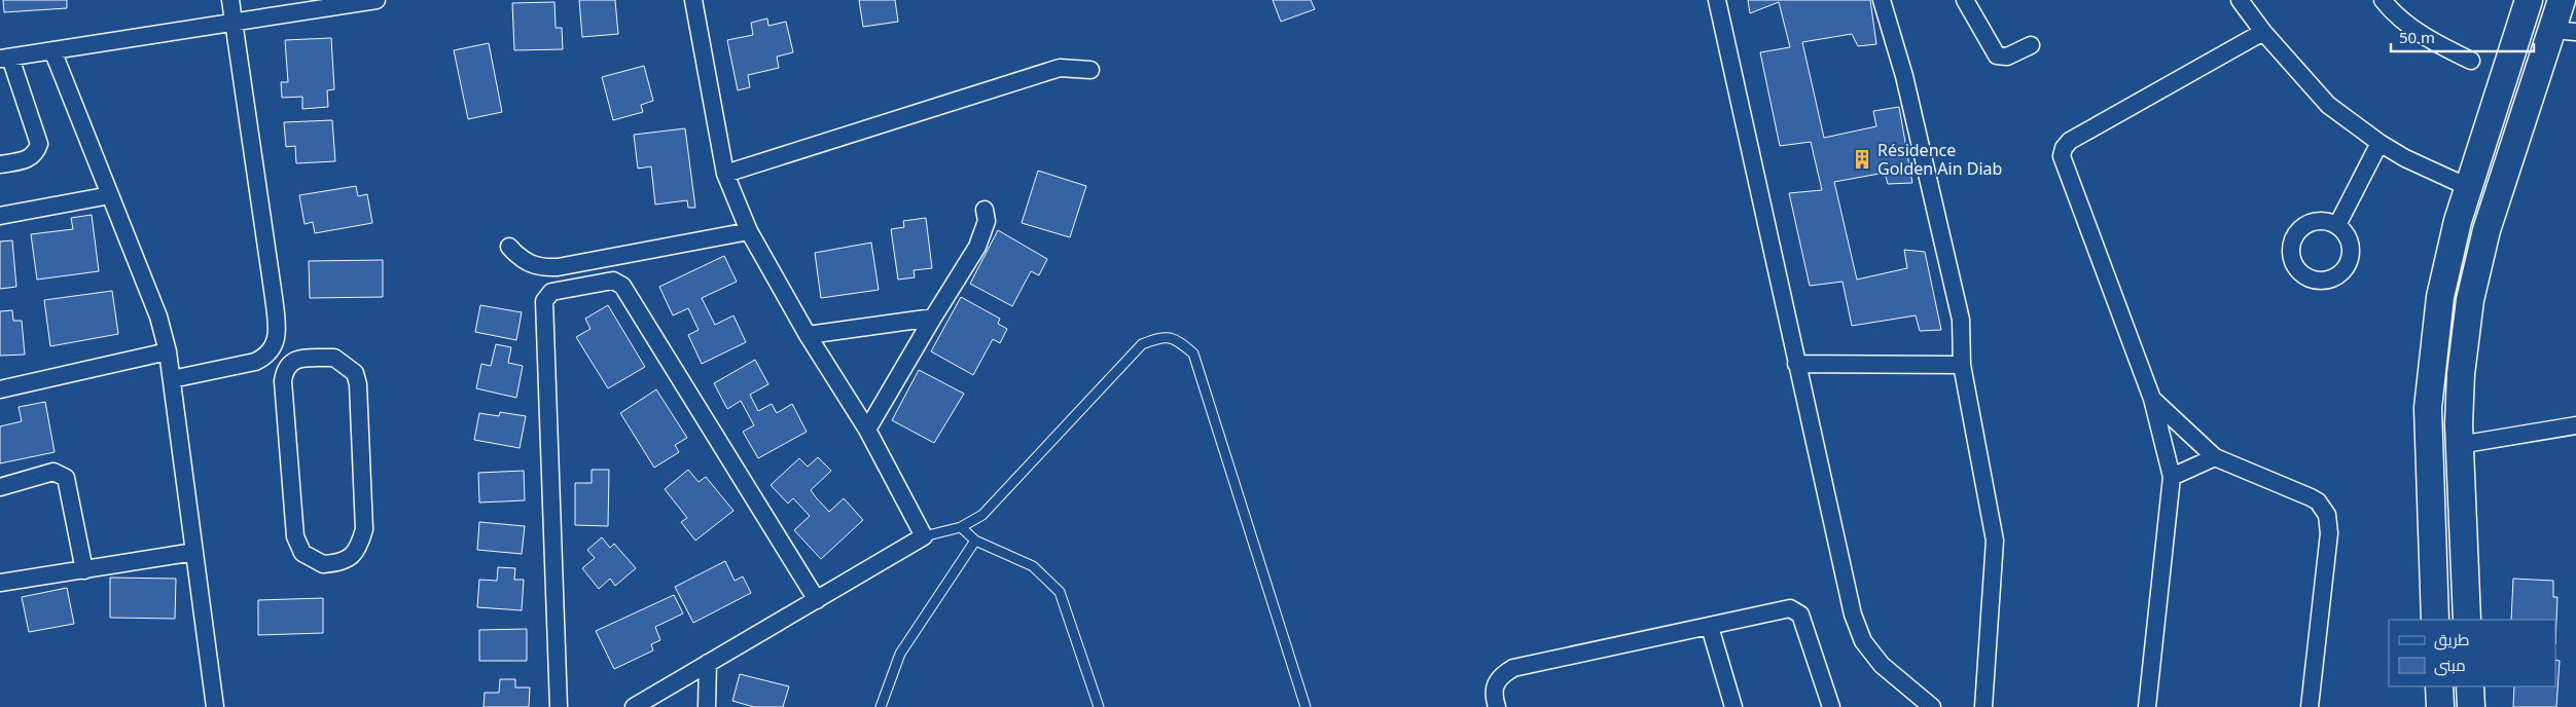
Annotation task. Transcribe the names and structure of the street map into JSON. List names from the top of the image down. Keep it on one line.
{"places":{"building":["Résidence Golden Ain Diab"]},"legend":["طريق","مبنى"],"scale_bar":"50 m"}
